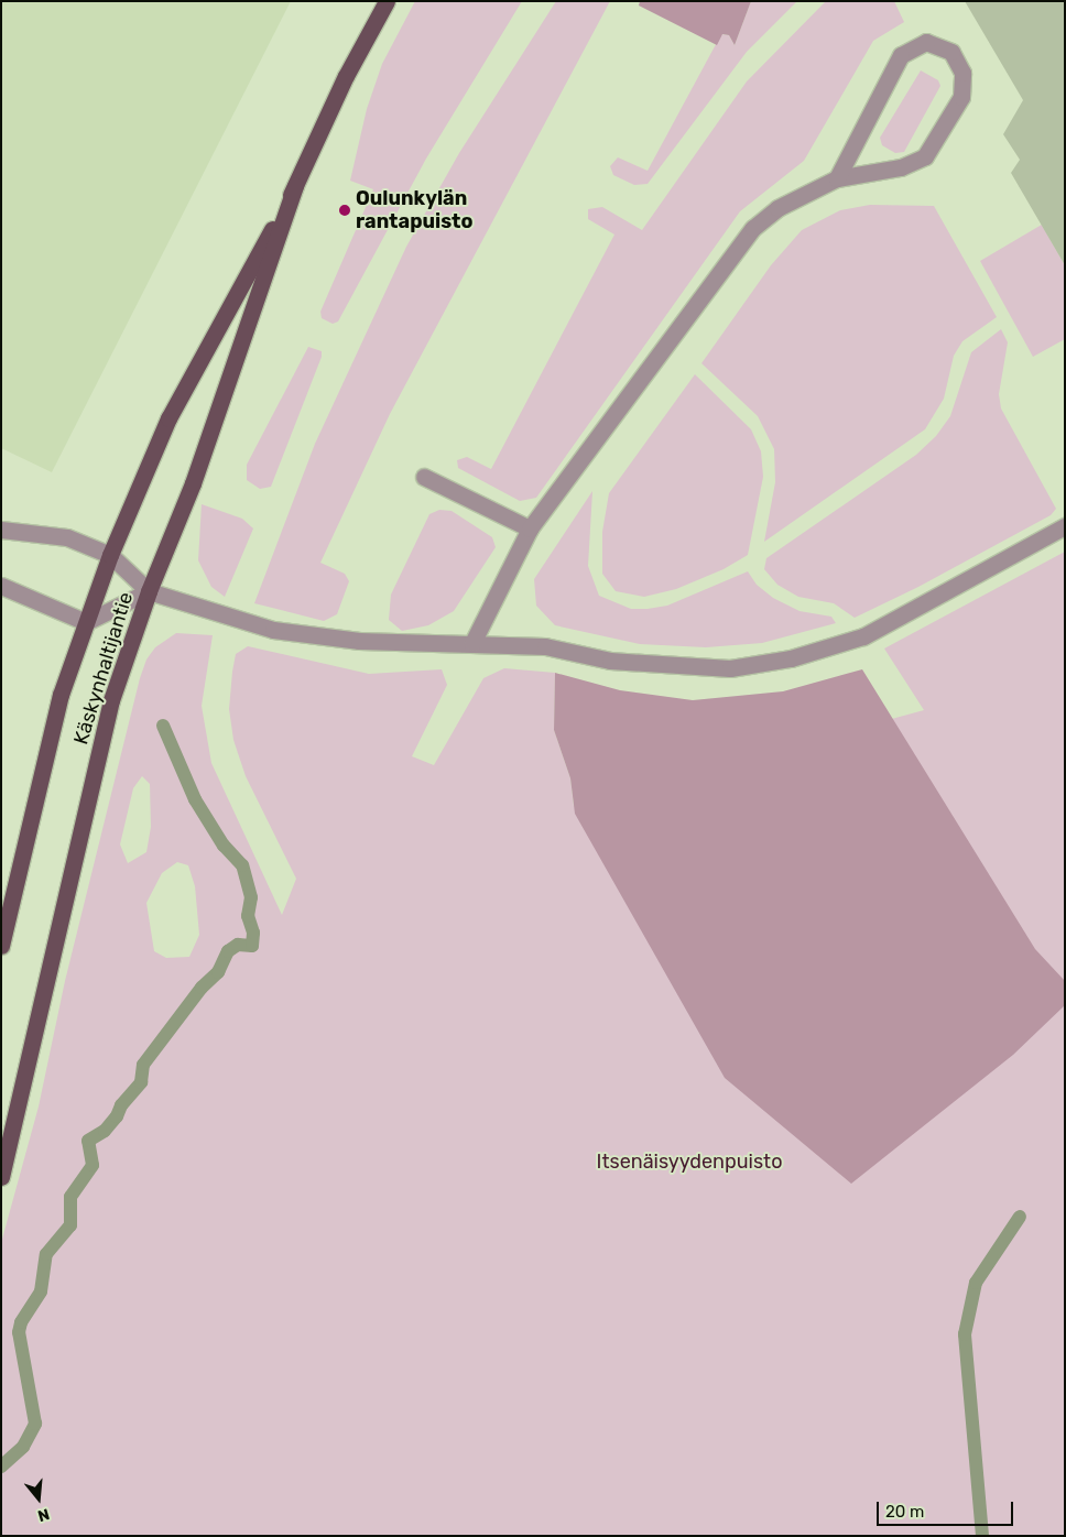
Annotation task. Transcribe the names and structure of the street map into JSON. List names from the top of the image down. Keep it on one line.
{"streets":{"main road":["Käskynhaltijantie"]},"parks":["Itsenäisyydenpuisto"],"places":["Oulunkylän rantapuisto"],"scale_bar":"20 m","north":"bottom"}
